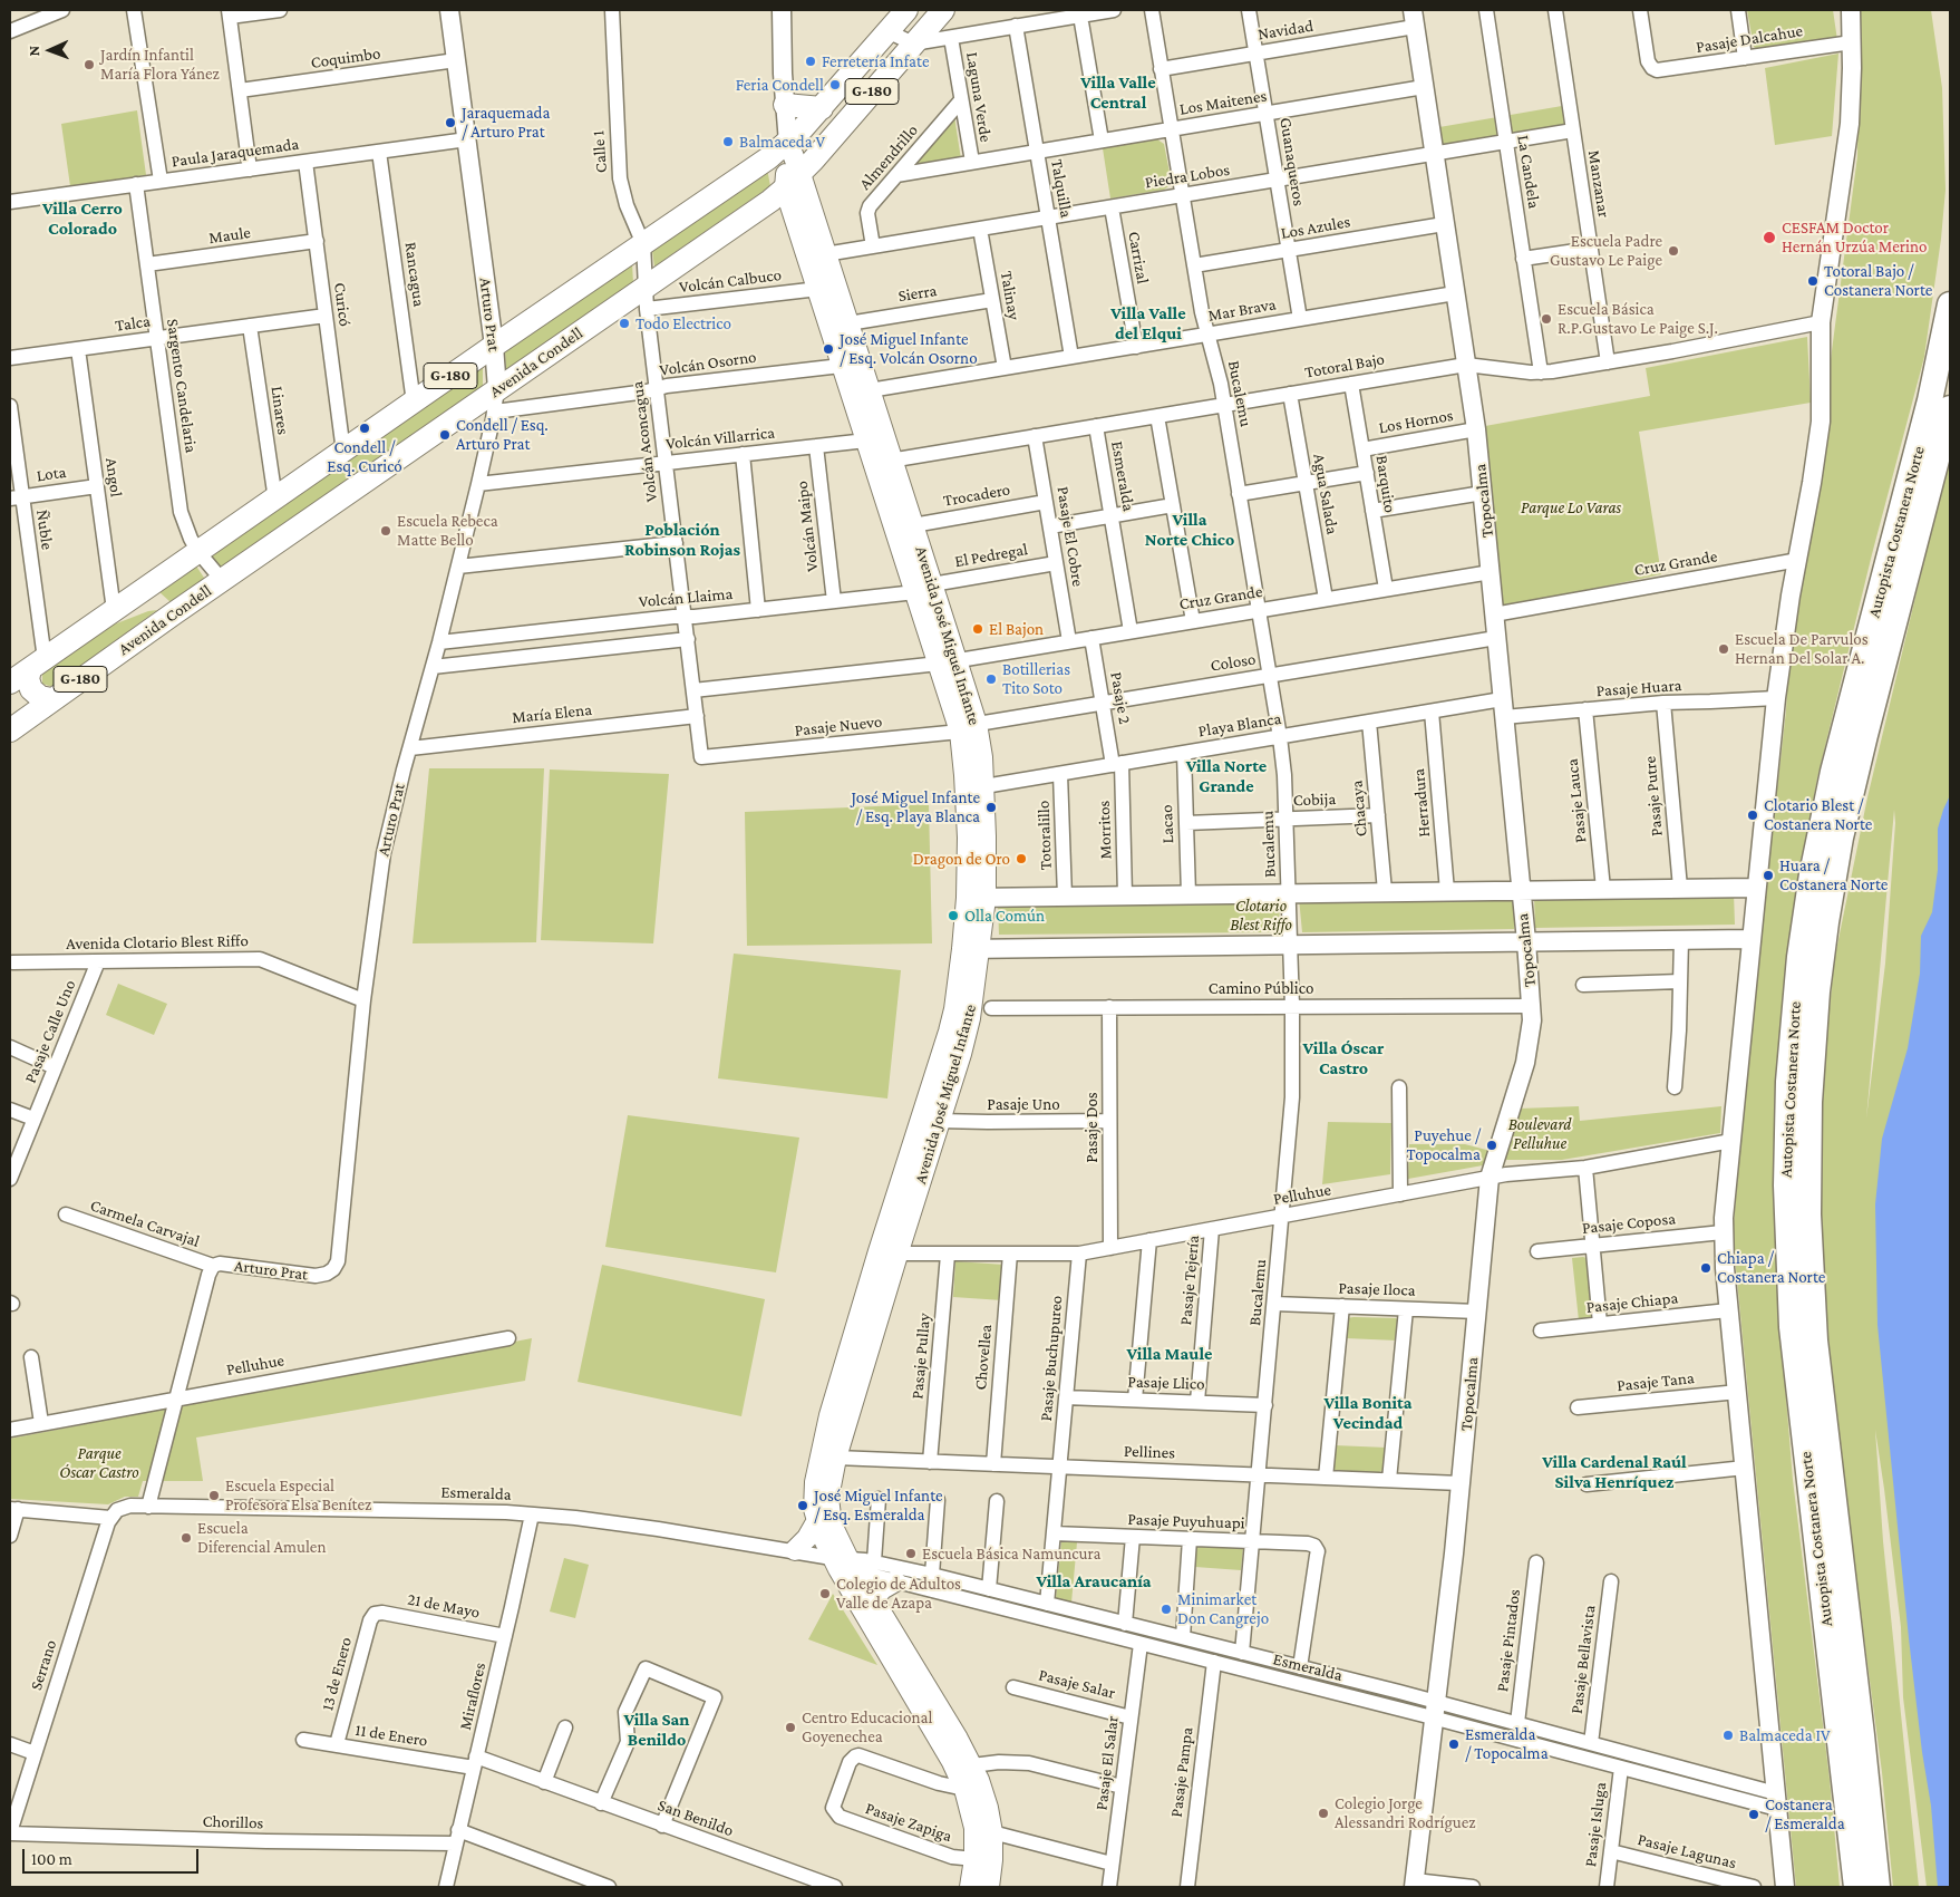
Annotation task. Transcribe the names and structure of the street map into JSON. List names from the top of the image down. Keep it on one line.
{"streets":{"highway":["Autopista Costanera Norte"],"main road":["G-180","Avenida Condell","Avenida José Miguel Infante"],"street":["Navidad","Pasaje Dalcahue","Coquimbo","Laguna Verde","Los Maitenes","Calle 1","Paula Jaraquemada","Almendrillo","Guanaqueros","La Candela","Piedra Lobos","Manzanar","Talquilla","Los Azules","Maule","Carrizal","Rancagua","Volcán Calbuco","Sierra","Talinay","Curicó","Mar Brava","Arturo Prat","Talca","Volcán Osorno","Totoral Bajo","Sargento Candelaria","Bucalemu","Linares","Los Hornos","Volcán Villarrica","Volcán Aconcagua","Lota","Esmeralda","Angol","Barquito","Agua Salada","Trocadero","Topocalma","Volcán Maipo","Ñuble","Pasaje El Cobre","El Pedregal","Cruz Grande","Volcán Llaima","Coloso","Pasaje Huara","Pasaje 2","María Elena","Playa Blanca","Pasaje Nuevo","Pasaje Putre","Cobija","Pasaje Lauca","Herradura","Chacaya","Lacao","Morritos","Totoralillo","Avenida Clotario Blest Riffo","Camino Público","Pasaje Calle Uno","Pasaje Uno","Pasaje Dos","Pelluhue","Carmela Carvajal","Pasaje Coposa","Pasaje Tejería","Pasaje Iloca","Pasaje Chiapa","Pasaje Pullay","Chovellea","Pasaje Buchupureo","Pasaje Tana","Pasaje Llico","Pellines","Pasaje Puyuhuapi","21 de Mayo","Pasaje Pintados","Pasaje Bellavista","Serrano","13 de Enero","Pasaje Salar","Miraflores","11 de Enero","Pasaje El Salar","Pasaje Pampa","San Benildo","Chorillos","Pasaje Zapiga","Pasaje Isluga","Pasaje Lagunas"]},"crossings":[["Navidad","Guanaqueros"],["Navidad","Bucalemu"],["Navidad","Topocalma"],["Coquimbo","Arturo Prat"],["G-180","Calle 1"],["G-180","Rancagua"],["G-180","Curicó"],["G-180","Arturo Prat"],["G-180","Sargento Candelaria"],["G-180","Linares"],["G-180","Angol"],["G-180","Ñuble"],["G-180","Avenida José Miguel Infante"],["Laguna Verde","Los Maitenes"],["Laguna Verde","Almendrillo"],["Los Maitenes","Almendrillo"],["Los Maitenes","Guanaqueros"],["Los Maitenes","Talquilla"],["Los Maitenes","Bucalemu"],["Los Maitenes","Topocalma"],["Calle 1","Volcán Calbuco"],["Calle 1","Avenida Condell"],["Calle 1","Volcán Aconcagua"],["Paula Jaraquemada","Rancagua"],["Paula Jaraquemada","Curicó"],["Paula Jaraquemada","Arturo Prat"],["Paula Jaraquemada","Sargento Candelaria"],["Almendrillo","Piedra Lobos"],["Guanaqueros","Piedra Lobos"],["Guanaqueros","Los Azules"],["Guanaqueros","Mar Brava"],["La Candela","Piedra Lobos"],["La Candela","Totoral Bajo"],["Piedra Lobos","Manzanar"],["Piedra Lobos","Talquilla"],["Piedra Lobos","Carrizal"],["Piedra Lobos","Talinay"],["Piedra Lobos","Bucalemu"],["Piedra Lobos","Topocalma"],["Piedra Lobos","Avenida José Miguel Infante"],["Manzanar","Totoral Bajo"],["Talquilla","Mar Brava"],["Los Azules","Bucalemu"],["Los Azules","Topocalma"],["Maule","Curicó"],["Maule","Sargento Candelaria"],["Carrizal","Mar Brava"],["Volcán Calbuco","Avenida Condell"],["Volcán Calbuco","Volcán Aconcagua"],["Volcán Calbuco","Avenida José Miguel Infante"],["Sierra","Talinay"],["Sierra","Avenida José Miguel Infante"],["Talinay","Mar Brava"],["Curicó","Talca"],["Mar Brava","Bucalemu"],["Mar Brava","Topocalma"],["Mar Brava","Avenida José Miguel Infante"],["Arturo Prat","Avenida Condell"],["Arturo Prat","Volcán Osorno"],["Arturo Prat","Volcán Villarrica"],["Arturo Prat","Esmeralda"],["Arturo Prat","Volcán Llaima"],["Arturo Prat","María Elena"],["Arturo Prat","Avenida Clotario Blest Riffo"],["Arturo Prat","Pelluhue"],["Arturo Prat","Carmela Carvajal"],["Talca","Sargento Candelaria"],["Talca","Linares"],["Talca","Angol"],["Avenida Condell","Volcán Osorno"],["Avenida Condell","Sargento Candelaria"],["Avenida Condell","Volcán Aconcagua"],["Avenida Condell","Avenida José Miguel Infante"],["Volcán Osorno","Volcán Aconcagua"],["Volcán Osorno","Avenida José Miguel Infante"],["Totoral Bajo","Bucalemu"],["Totoral Bajo","Esmeralda"],["Totoral Bajo","Barquito"],["Totoral Bajo","Agua Salada"],["Totoral Bajo","Topocalma"],["Totoral Bajo","Pasaje El Cobre"],["Totoral Bajo","Avenida José Miguel Infante"],["Bucalemu","Esmeralda"],["Bucalemu","Cruz Grande"],["Bucalemu","Coloso"],["Bucalemu","Playa Blanca"],["Bucalemu","Cobija"],["Bucalemu","Camino Público"],["Bucalemu","Pelluhue"],["Bucalemu","Pasaje Iloca"],["Bucalemu","Pasaje Llico"],["Bucalemu","Pellines"],["Bucalemu","Pasaje Puyuhuapi"],["Los Hornos","Barquito"],["Los Hornos","Topocalma"],["Volcán Villarrica","Volcán Aconcagua"],["Volcán Villarrica","Volcán Maipo"],["Volcán Villarrica","Avenida José Miguel Infante"],["Volcán Aconcagua","Volcán Llaima"],["Volcán Aconcagua","María Elena"],["Volcán Aconcagua","Pasaje Nuevo"],["Lota","Angol"],["Lota","Ñuble"],["Esmeralda","Topocalma"],["Esmeralda","Cruz Grande"],["Esmeralda","Avenida José Miguel Infante"],["Esmeralda","Pasaje Buchupureo"],["Esmeralda","Pasaje Puyuhuapi"],["Esmeralda","Pasaje Pintados"],["Esmeralda","Pasaje Bellavista"],["Esmeralda","Serrano"],["Esmeralda","Miraflores"],["Esmeralda","Pasaje El Salar"],["Esmeralda","Pasaje Pampa"],["Esmeralda","Pasaje Isluga"],["Barquito","Cruz Grande"],["Agua Salada","Cruz Grande"],["Trocadero","Pasaje El Cobre"],["Trocadero","Avenida José Miguel Infante"],["Topocalma","Cruz Grande"],["Topocalma","Coloso"],["Topocalma","Pasaje Huara"],["Topocalma","Playa Blanca"],["Topocalma","Camino Público"],["Topocalma","Pelluhue"],["Topocalma","Pasaje Iloca"],["Topocalma","Pellines"],["Volcán Maipo","Volcán Llaima"],["Pasaje El Cobre","El Pedregal"],["Pasaje El Cobre","Cruz Grande"],["El Pedregal","Volcán Llaima"],["El Pedregal","Avenida José Miguel Infante"],["Cruz Grande","Avenida José Miguel Infante"],["Cruz Grande","Pasaje 2"],["Volcán Llaima","Avenida José Miguel Infante"],["Avenida José Miguel Infante","Coloso"],["Avenida José Miguel Infante","Playa Blanca"],["Avenida José Miguel Infante","Pasaje Nuevo"],["Avenida José Miguel Infante","Pasaje Uno"],["Avenida José Miguel Infante","Pelluhue"],["Avenida José Miguel Infante","Pellines"],["Avenida José Miguel Infante","Pasaje Zapiga"],["Coloso","Pasaje 2"],["Coloso","Pasaje Nuevo"],["Pasaje Huara","Playa Blanca"],["Pasaje Huara","Pasaje Putre"],["Pasaje Huara","Pasaje Lauca"],["Pasaje 2","Playa Blanca"],["Pasaje 2","Morritos"],["Playa Blanca","Herradura"],["Playa Blanca","Chacaya"],["Playa Blanca","Lacao"],["Playa Blanca","Morritos"],["Playa Blanca","Totoralillo"],["Cobija","Chacaya"],["Cobija","Lacao"],["Avenida Clotario Blest Riffo","Pasaje Calle Uno"],["Camino Público","Pasaje Dos"],["Pasaje Uno","Pasaje Dos"],["Pasaje Dos","Pelluhue"],["Pelluhue","Pasaje Tejería"],["Pelluhue","Pasaje Pullay"],["Pelluhue","Chovellea"],["Pelluhue","Pasaje Buchupureo"],["Pasaje Tejería","Pasaje Llico"],["Pasaje Pullay","Pellines"],["Chovellea","Pellines"],["Pasaje Buchupureo","Pasaje Llico"],["Pasaje Buchupureo","Pellines"],["Pasaje Buchupureo","Pasaje Puyuhuapi"],["21 de Mayo","13 de Enero"],["21 de Mayo","Miraflores"],["Serrano","Chorillos"],["13 de Enero","11 de Enero"],["Pasaje Salar","Pasaje El Salar"],["Miraflores","11 de Enero"],["Miraflores","San Benildo"],["Miraflores","Chorillos"],["11 de Enero","San Benildo"],["Pasaje Isluga","Pasaje Lagunas"]],"districts":["Villa Valle Central","Villa Cerro Colorado","Villa Valle del Elqui","Villa Norte Chico","Población Robinson Rojas","Villa Norte Grande","Villa Óscar Castro","Villa Maule","Villa Bonita Vecindad","Villa Cardenal Raúl Silva Henríquez","Villa Araucanía","Villa San Benildo"],"parks":["Parque Lo Varas","Clotario Blest Riffo","Boulevard Pelluhue","Parque Óscar Castro"],"places":["Ferretería Infate","Jardín Infantil María Flora Yánez","Feria Condell","Jaraquemada / Arturo Prat","Balmaceda V","CESFAM Doctor Hernán Urzúa Merino","Escuela Padre Gustavo Le Paige","Totoral Bajo / Costanera Norte","Escuela Básica R.P.Gustavo Le Paige S.J.","Todo Electrico","José Miguel Infante / Esq. Volcán Osorno","Condell / Esq. Curicó","Condell / Esq. Arturo Prat","Escuela Rebeca Matte Bello","El Bajon","Escuela De Parvulos Hernan Del Solar A.","Botillerias Tito Soto","José Miguel Infante / Esq. Playa Blanca","Clotario Blest / Costanera Norte","Dragon de Oro","Huara / Costanera Norte","Olla Común","Puyehue / Topocalma","Chiapa / Costanera Norte","Escuela Especial Profesora Elsa Benítez","José Miguel Infante / Esq. Esmeralda","Escuela Diferencial Amulen","Escuela Básica Namuncura","Colegio de Adultos Valle de Azapa","Minimarket Don Cangrejo","Centro Educacional Goyenechea","Balmaceda IV","Esmeralda / Topocalma","Colegio Jorge Alessandri Rodríguez","Costanera / Esmeralda"],"scale_bar":"100 m","north":"left"}
